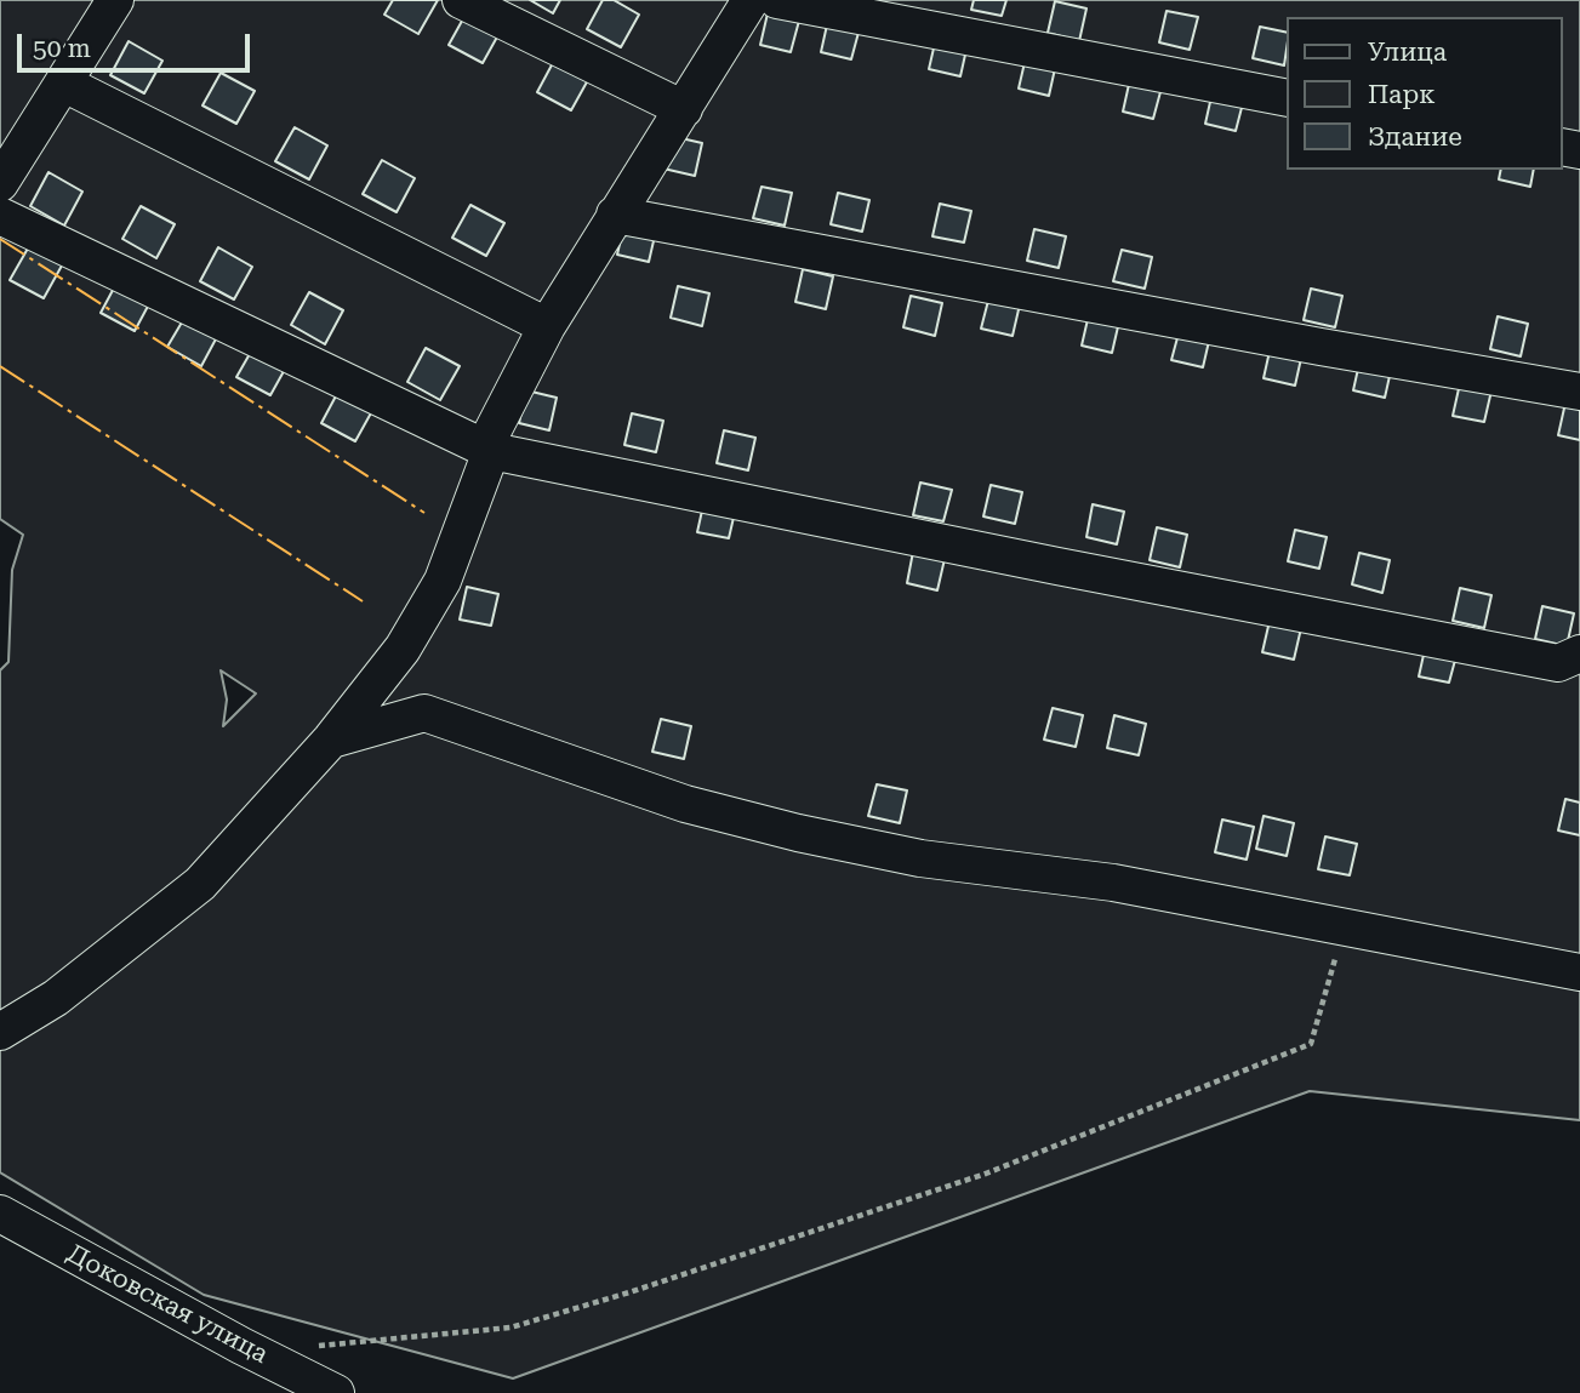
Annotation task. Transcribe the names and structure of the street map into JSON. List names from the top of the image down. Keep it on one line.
{"streets":{"street":["Доковская улица"]},"legend":["Улица","Парк","Здание"],"scale_bar":"50 m"}
